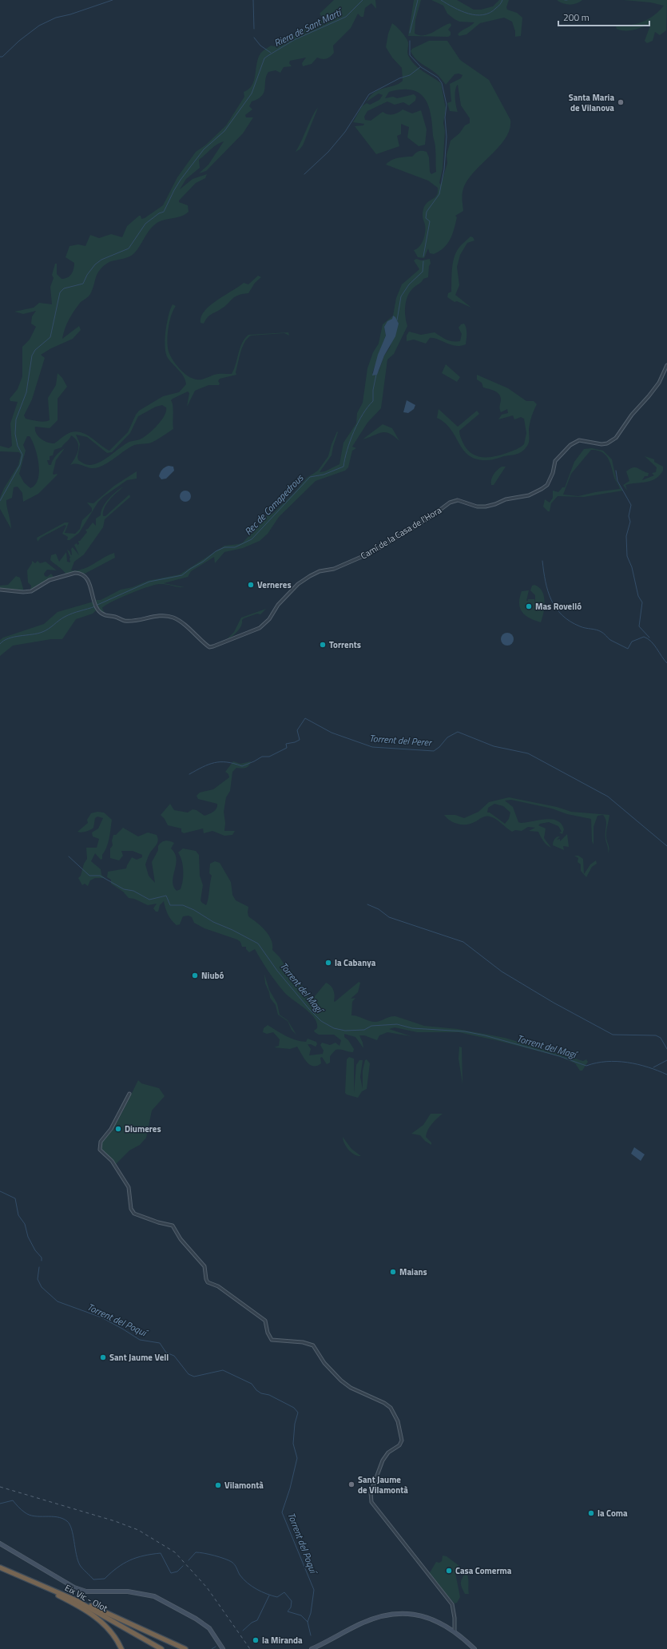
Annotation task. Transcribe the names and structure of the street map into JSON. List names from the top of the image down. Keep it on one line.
{"streets":{"highway":["Eix Vic - Olot"],"street":["Camí de la Casa de l'Hora"]},"water":["Riera de Sant Martí","Rec de Comapedrous","Torrent del Perer","Torrent del Magí","Torrent del Poquí"],"places":["Santa Maria de Vilanova","Verneres","Mas Rovelló","Torrents","la Cabanya","Niubó","Diumeres","Maians","Sant Jaume Vell","Sant Jaume de Vilamontà","Vilamontà","la Coma","Casa Comerma","la Miranda"],"scale_bar":"200 m"}
